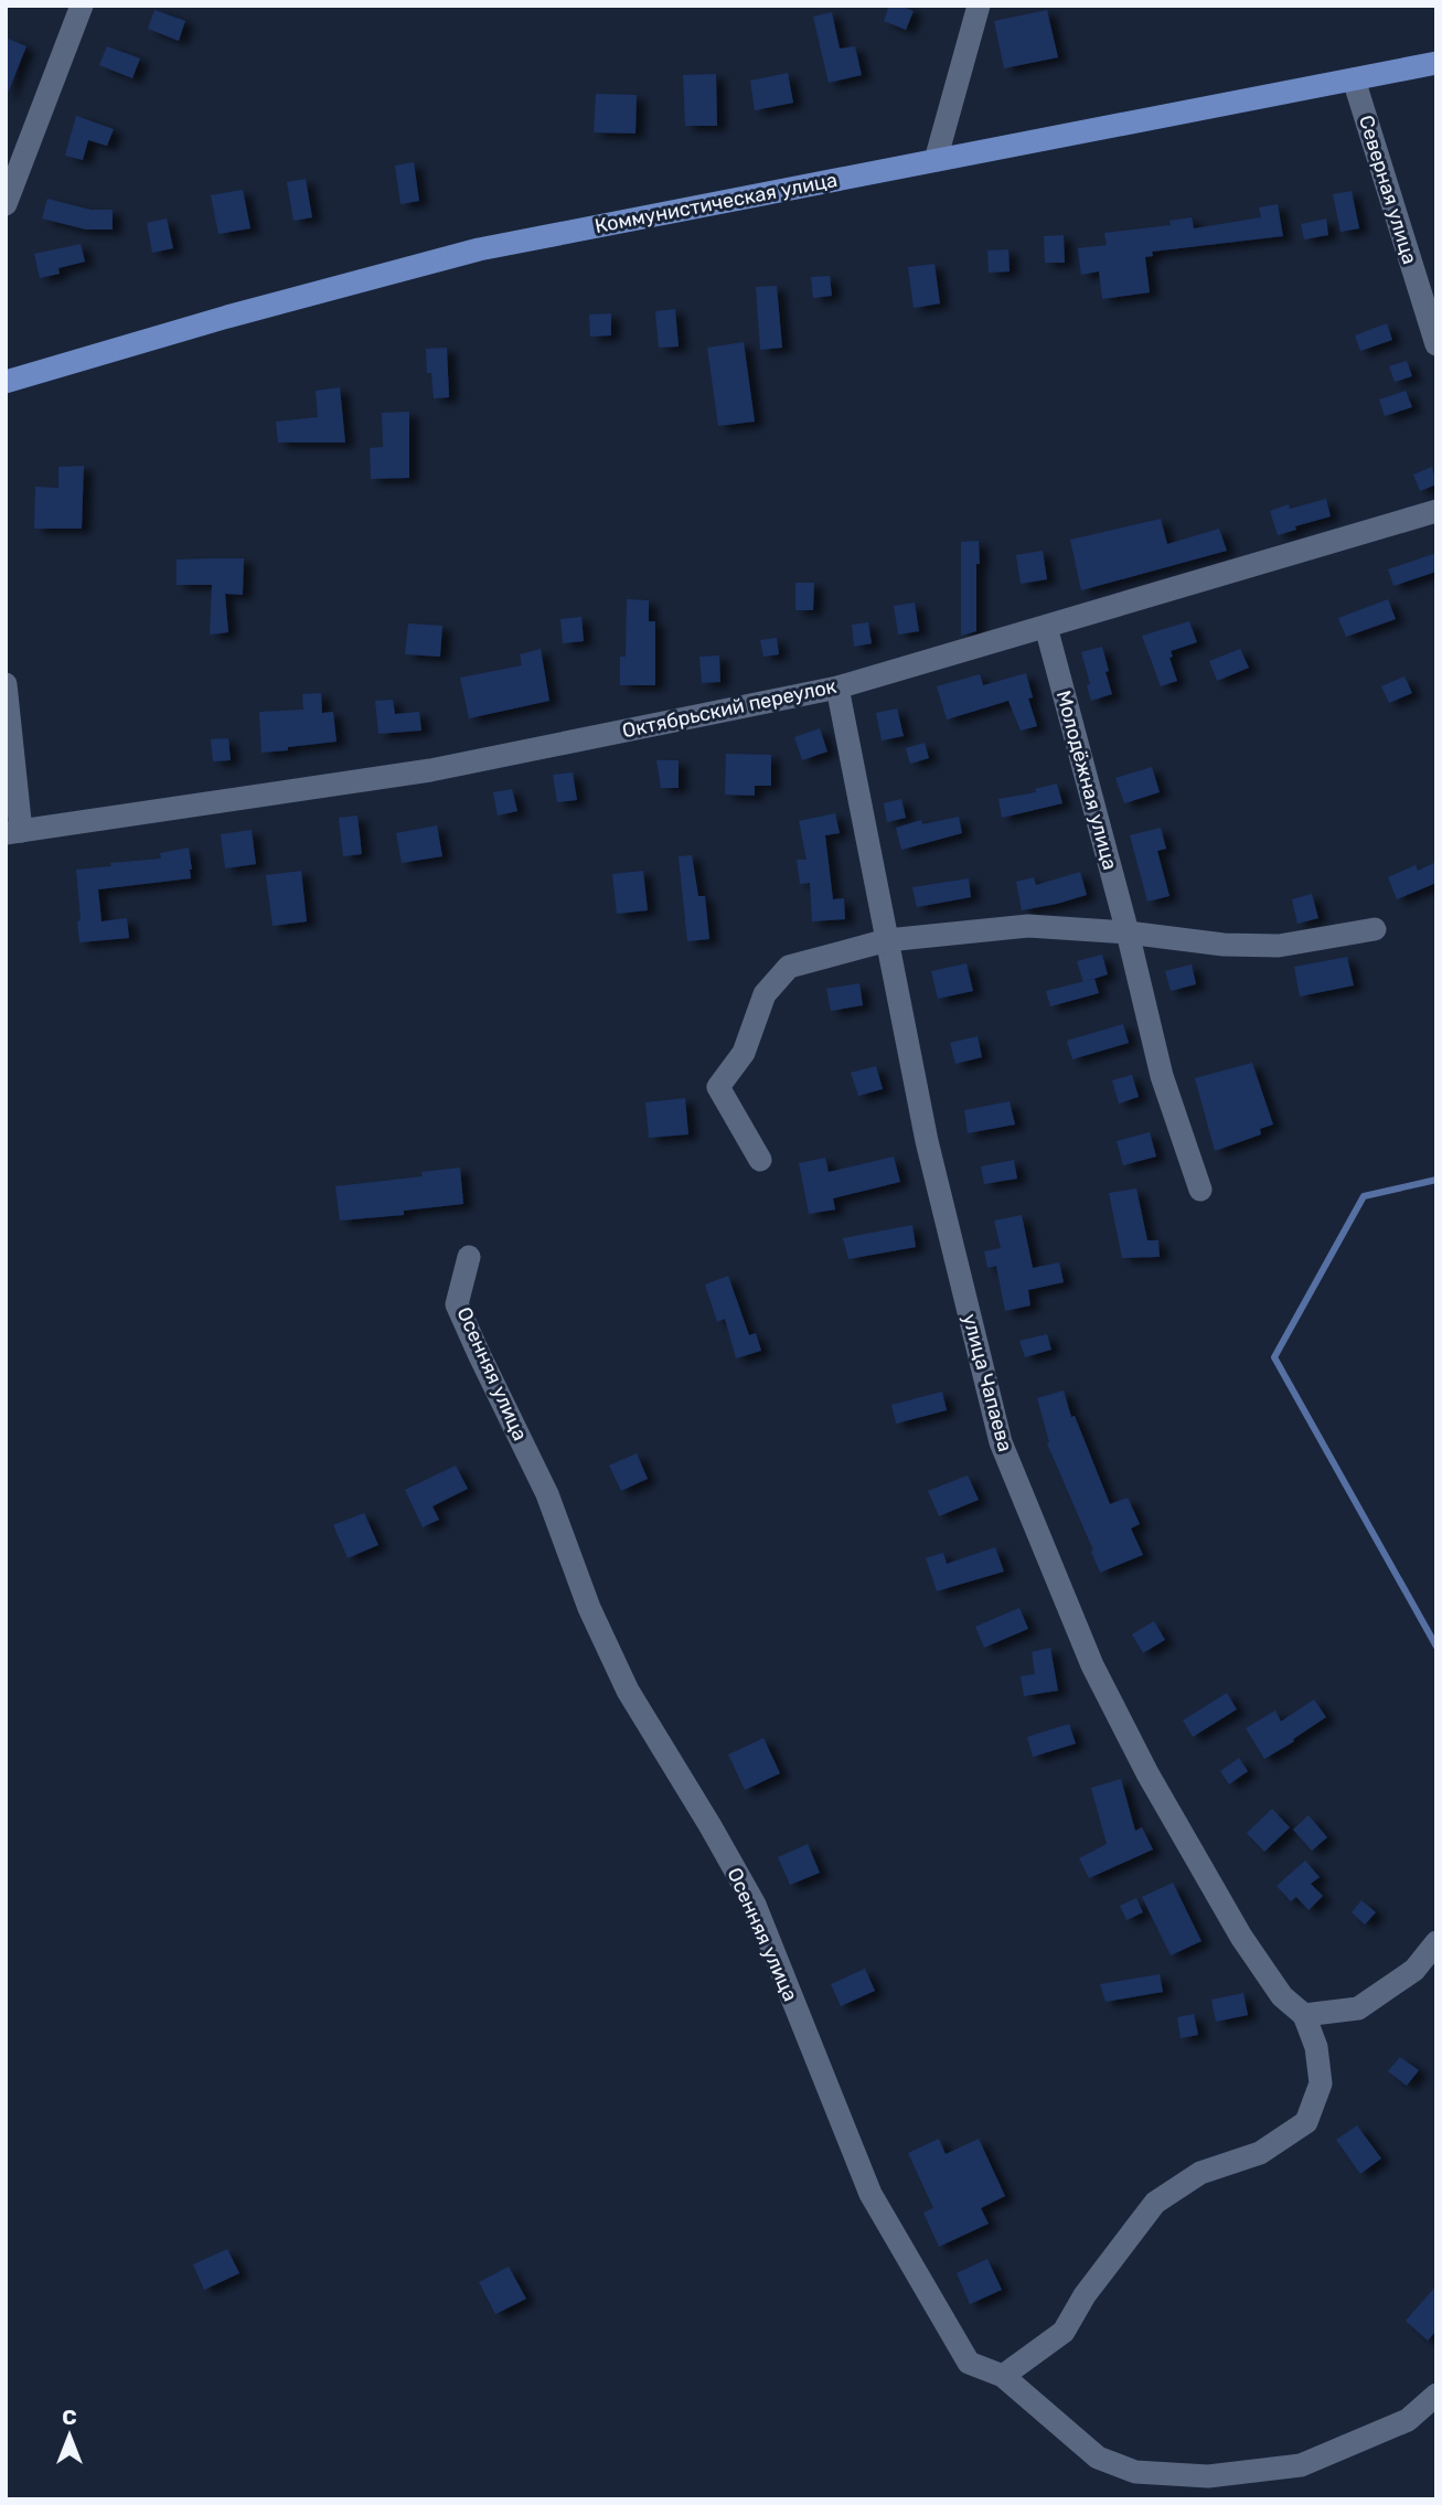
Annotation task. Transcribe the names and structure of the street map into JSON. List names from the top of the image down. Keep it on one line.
{"streets":{"main road":["Коммунистическая улица"],"street":["Северная улица","Октябрьский переулок","Молодёжная улица","Осенняя улица","улица Чапаева"]},"crossings":[["Северная улица","Коммунистическая улица"],["Октябрьский переулок","Молодёжная улица"],["Октябрьский переулок","улица Чапаева"]],"north":"top"}
